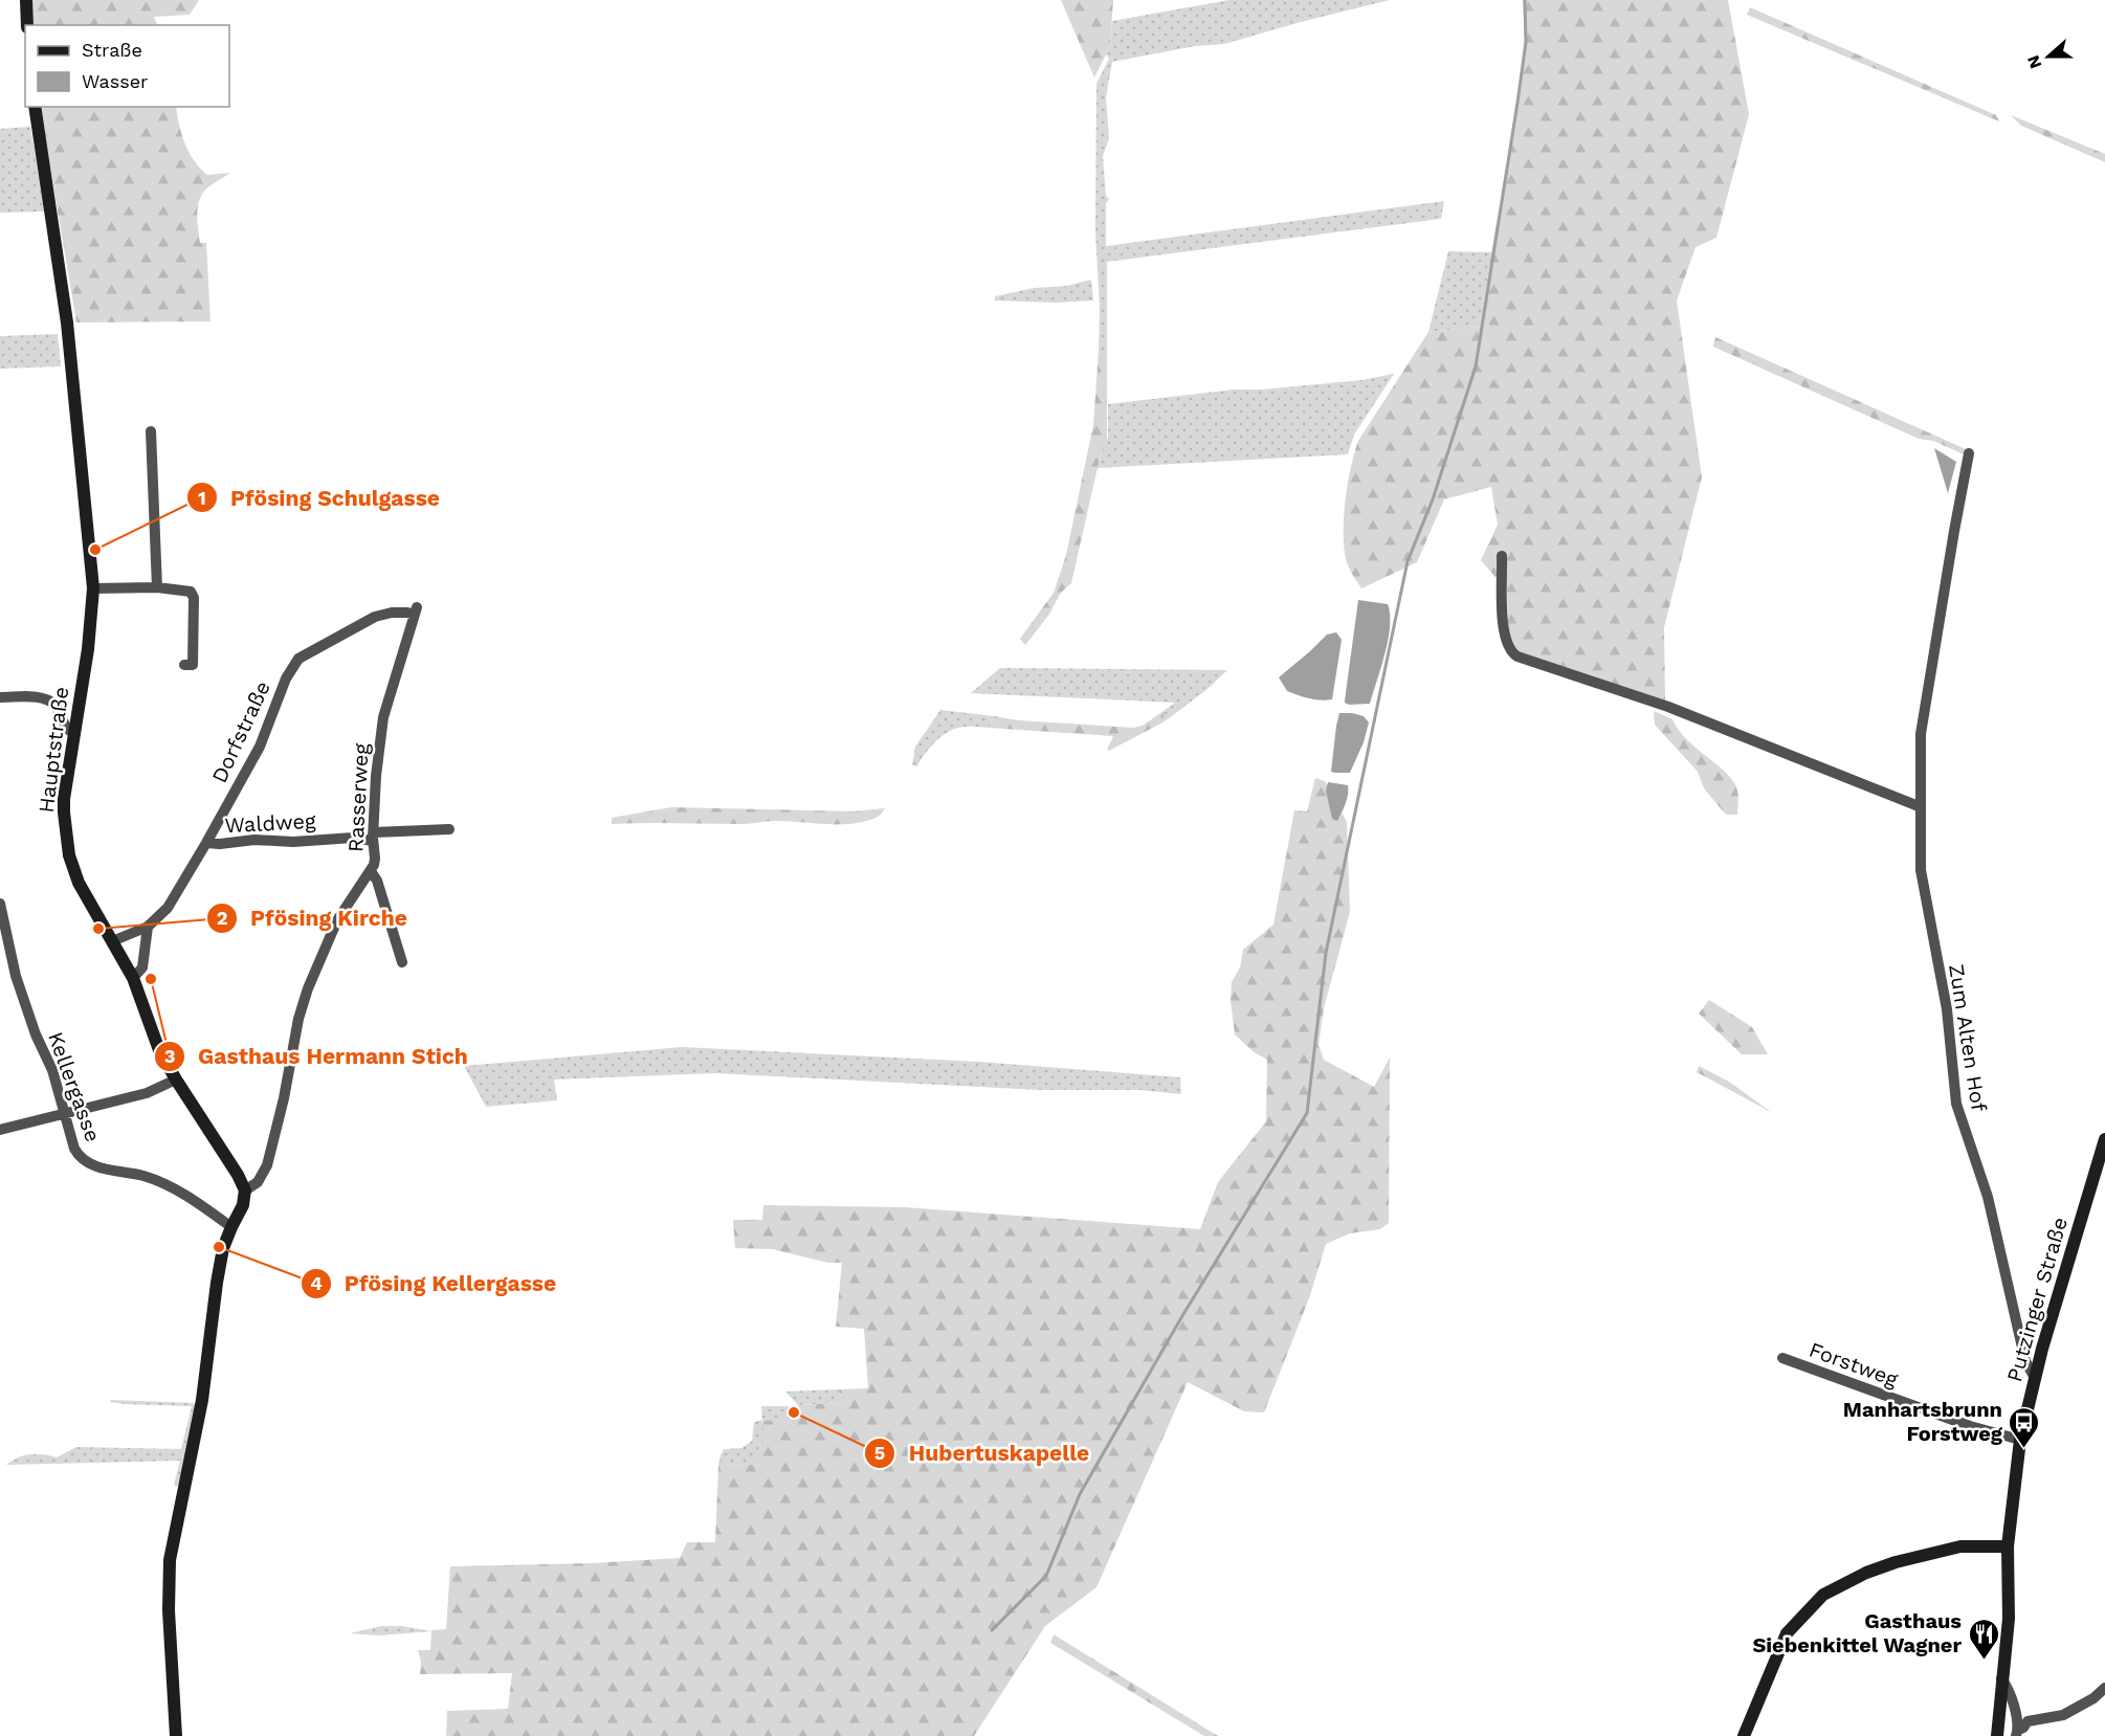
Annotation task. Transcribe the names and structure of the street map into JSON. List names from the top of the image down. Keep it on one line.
{"streets":{"street":["Dorfstraße","Hauptstraße","Rasserweg","Waldweg","Zum Alten Hof","Kellergasse","Putzinger Straße","Forstweg"]},"crossings":[["Dorfstraße","Hauptstraße"],["Dorfstraße","Rasserweg"],["Dorfstraße","Waldweg"],["Hauptstraße","Rasserweg"],["Rasserweg","Waldweg"],["Zum Alten Hof","Putzinger Straße"],["Putzinger Straße","Forstweg"]],"places":{"other":["Pfösing Schulgasse","Pfösing Kirche","Gasthaus Hermann Stich","Pfösing Kellergasse","Hubertuskapelle"],"bus stop":["Manhartsbrunn Forstweg"],"restaurant":["Gasthaus Siebenkittel Wagner"]},"legend":["Straße","Wasser"],"north":"left"}
